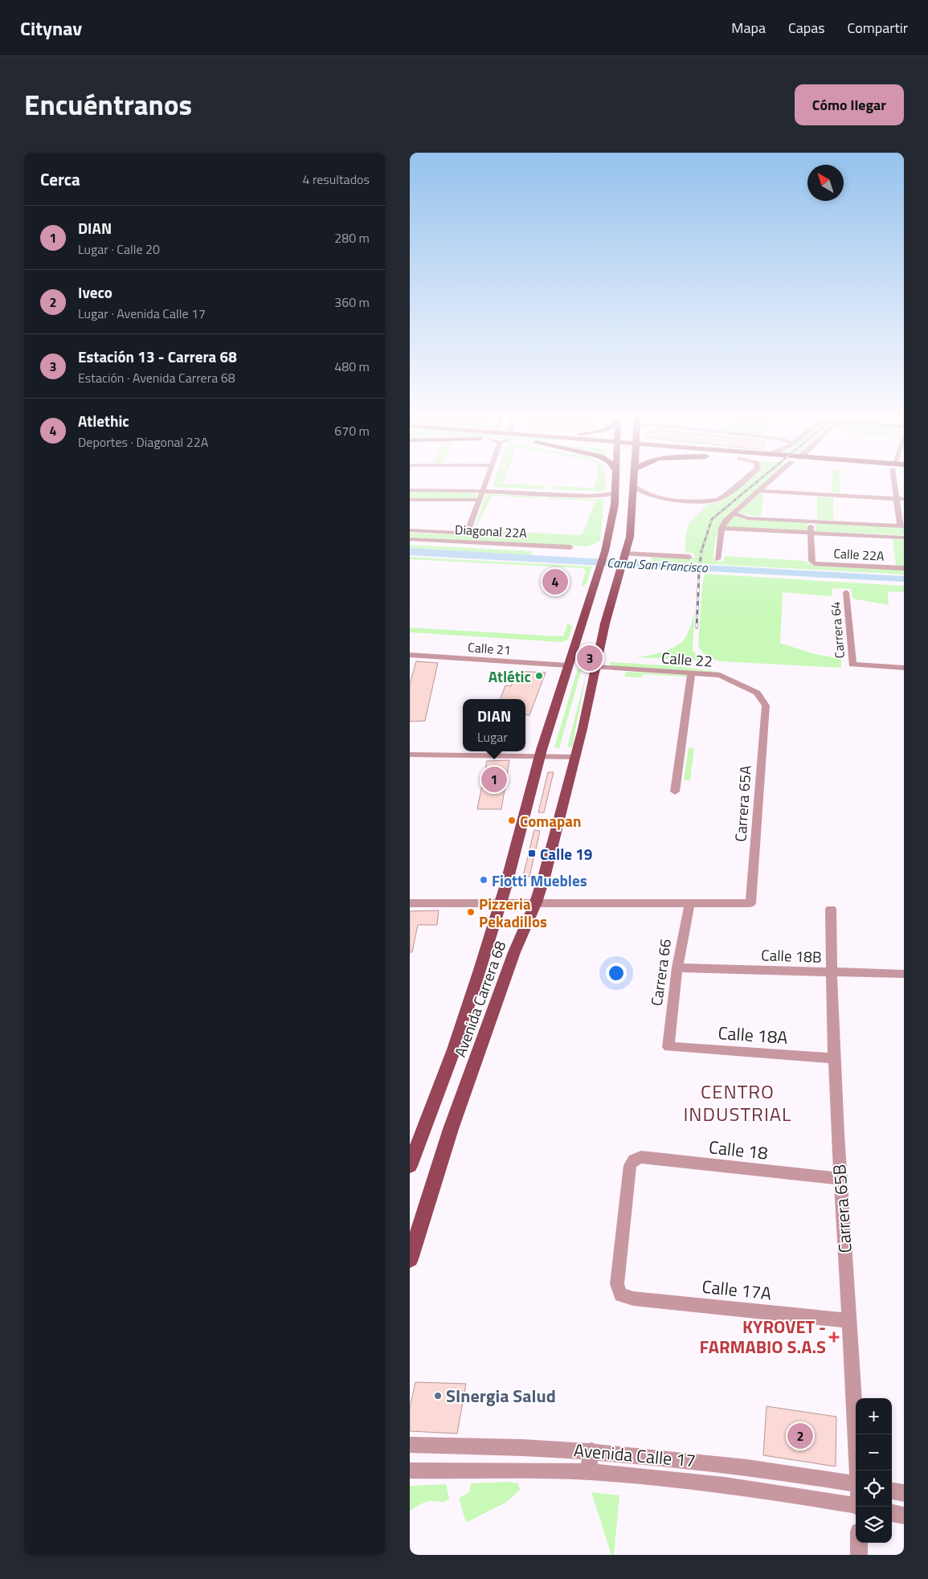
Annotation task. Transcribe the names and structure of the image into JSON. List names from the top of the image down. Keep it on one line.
{"streets":{"main road":["Avenida Carrera 68"],"street":["Diagonal 22A","Calle 22A","Carrera 64","Calle 21","Calle 22","Carrera 65A","Calle 18B","Carrera 66","Calle 18A","Calle 18","Carrera 65B","Calle 17A","Avenida Calle 17"]},"crossings":[["Calle 21","Avenida Carrera 68"],["Calle 22","Carrera 65A"],["Calle 22","Avenida Carrera 68"],["Carrera 65A","Carrera 66"],["Calle 18B","Carrera 66"],["Calle 18B","Carrera 65B"],["Carrera 66","Calle 18A"],["Calle 18A","Carrera 65B"],["Calle 18","Carrera 65B"],["Calle 18","Calle 17A"],["Carrera 65B","Calle 17A"]],"districts":["CENTRO INDUSTRIAL"],"water":["Canal San Francisco"],"places":{"other":["Atlétic","Comapan","Fiotti Muebles","Pizzeria Pekadillos","SInergia Salud"],"transit":["Calle 19"],"health":["KYROVET - FARMABIO S.A.S"]},"north":"top left","page":{"header":"Citynav","nav":["Mapa","Capas","Compartir"],"title":"Encuéntranos","buttons":"Cómo llegar","heading":["Cerca","4 resultados"],"list":[{"mark":"1","name":"DIAN","note":"Lugar · Calle 20","value":"280 m"},{"mark":"2","name":"Iveco","note":"Lugar · Avenida Calle 17","value":"360 m"},{"mark":"3","name":"Estación 13 - Carrera 68","note":"Estación · Avenida Carrera 68","value":"480 m"},{"mark":"4","name":"Atlethic","note":"Deportes · Diagonal 22A","value":"670 m"}],"pins":["4","3","1","2"],"popup":["DIAN","Lugar"],"map_buttons":["+","−"]}}
